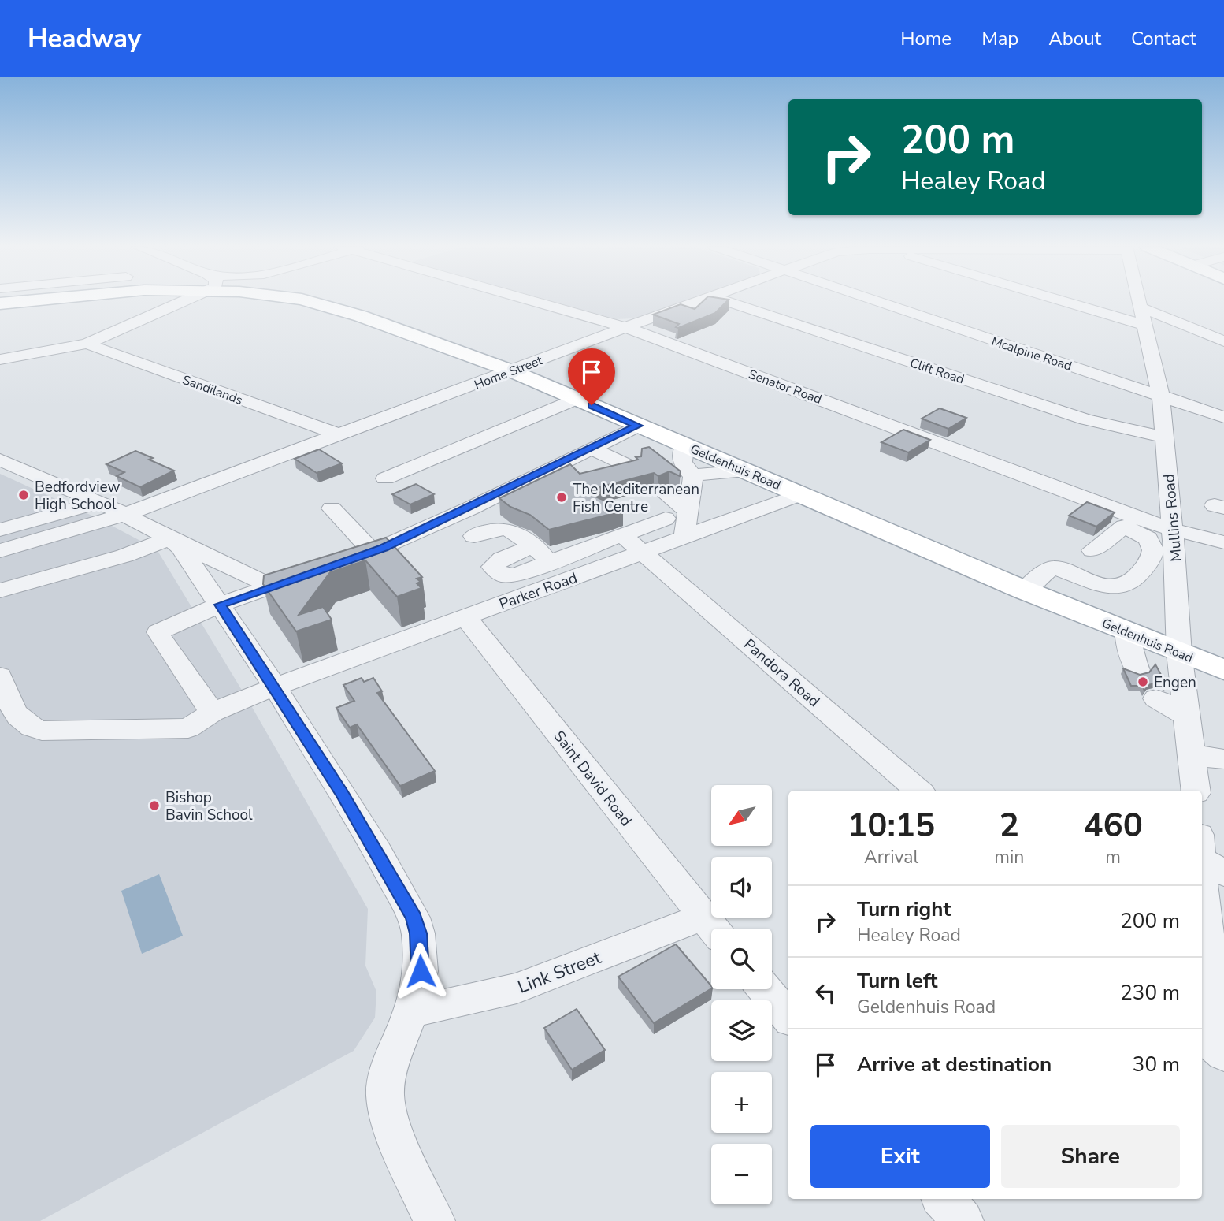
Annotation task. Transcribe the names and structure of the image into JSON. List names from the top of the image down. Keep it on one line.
{"streets":{"main road":["Geldenhuis Road"],"street":["Mcalpine Road","Clift Road","Home Street","Senator Road","Sandilands","Mullins Road","Parker Road","Pandora Road","Saint David Road","Link Street"]},"crossings":[["Mcalpine Road","Mullins Road"],["Clift Road","Mullins Road"],["Home Street","Senator Road"],["Home Street","Sandilands"],["Home Street","Geldenhuis Road"],["Senator Road","Mullins Road"],["Geldenhuis Road","Mullins Road"],["Geldenhuis Road","Parker Road"],["Parker Road","Pandora Road"],["Parker Road","Saint David Road"],["Saint David Road","Link Street"]],"places":["Bedfordview High School","The Mediterranean Fish Centre","Engen","Bishop Bavin School"],"north":"bottom left","page":{"header":"Headway","nav":["Home","Map","About","Contact"],"turn":["200 m","Healey Road"],"map_buttons":["+","−"],"eta":["10:15","Arrival","2","min","460","m"],"list":[{"name":"Turn right","note":"Healey Road","value":"200 m"},{"name":"Turn left","note":"Geldenhuis Road","value":"230 m"},{"name":"Arrive at destination","value":"30 m"}],"buttons":["Exit","Share"]}}
